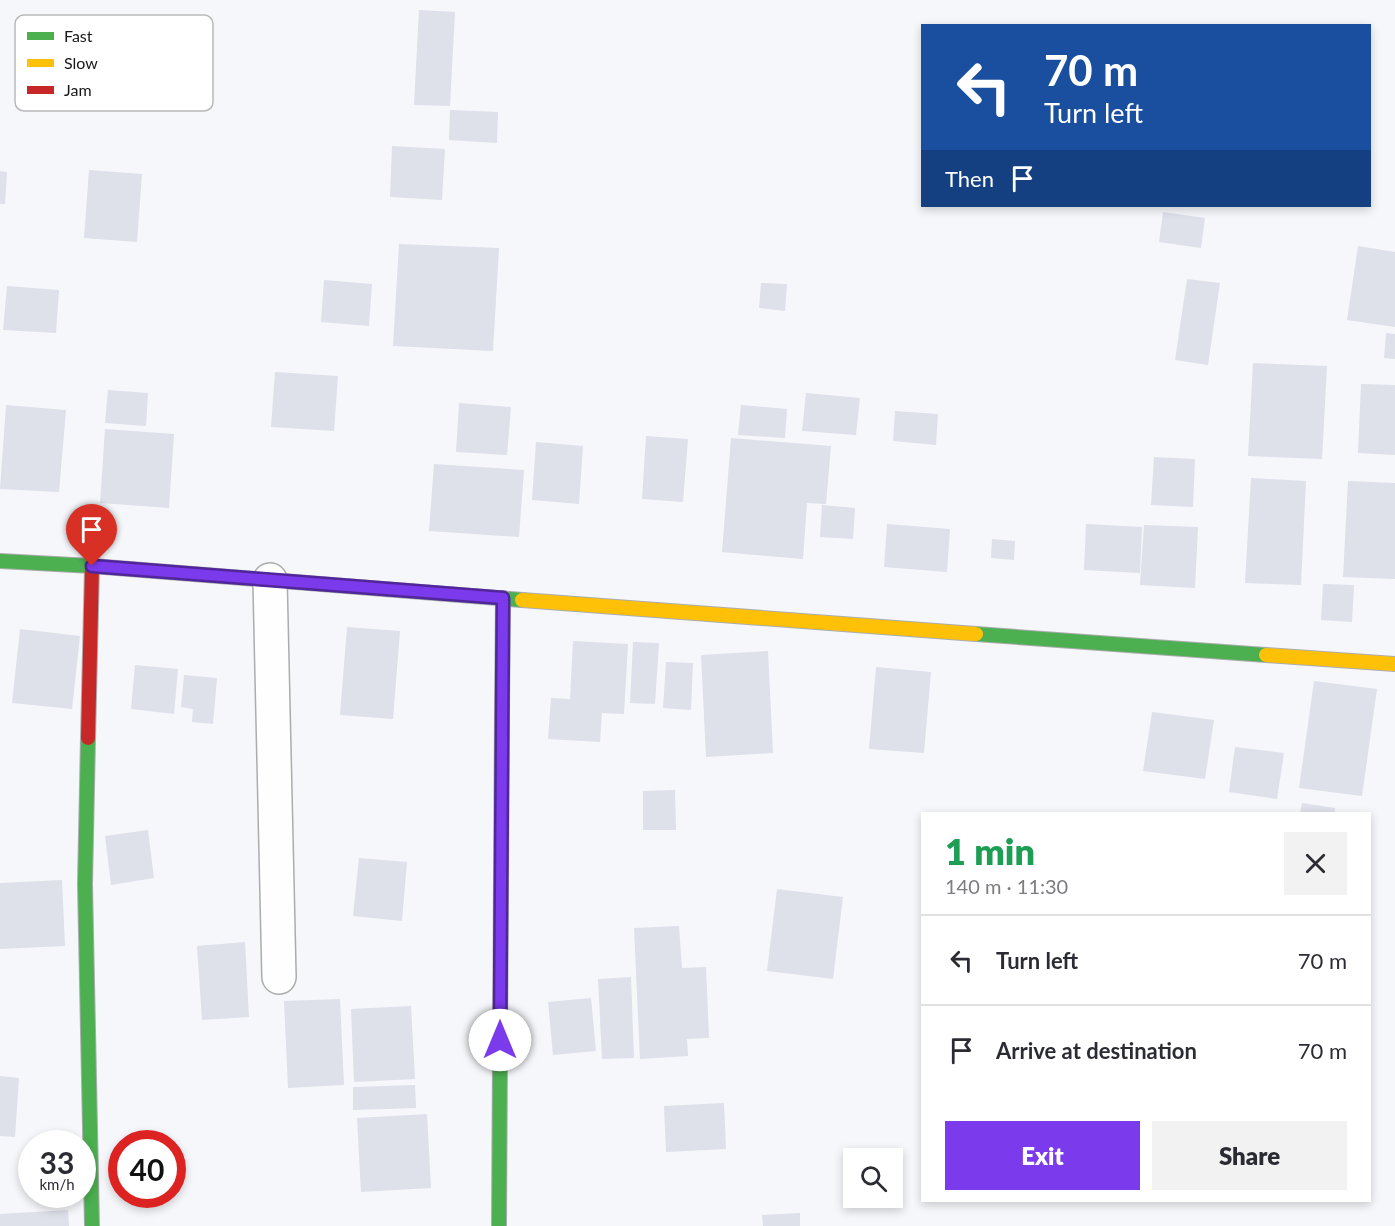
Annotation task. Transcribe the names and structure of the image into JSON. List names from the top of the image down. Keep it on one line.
{"legend":["Fast","Slow","Jam"],"page":{"turn":["70 m","Turn left"],"then":"Then","heading":["1 min","140 m · 11:30"],"list":[{"name":"Turn left","value":"70 m"},{"name":"Arrive at destination","value":"70 m"}],"buttons":["Exit","Share"],"speed":"33 km/h","limit":"40"}}
